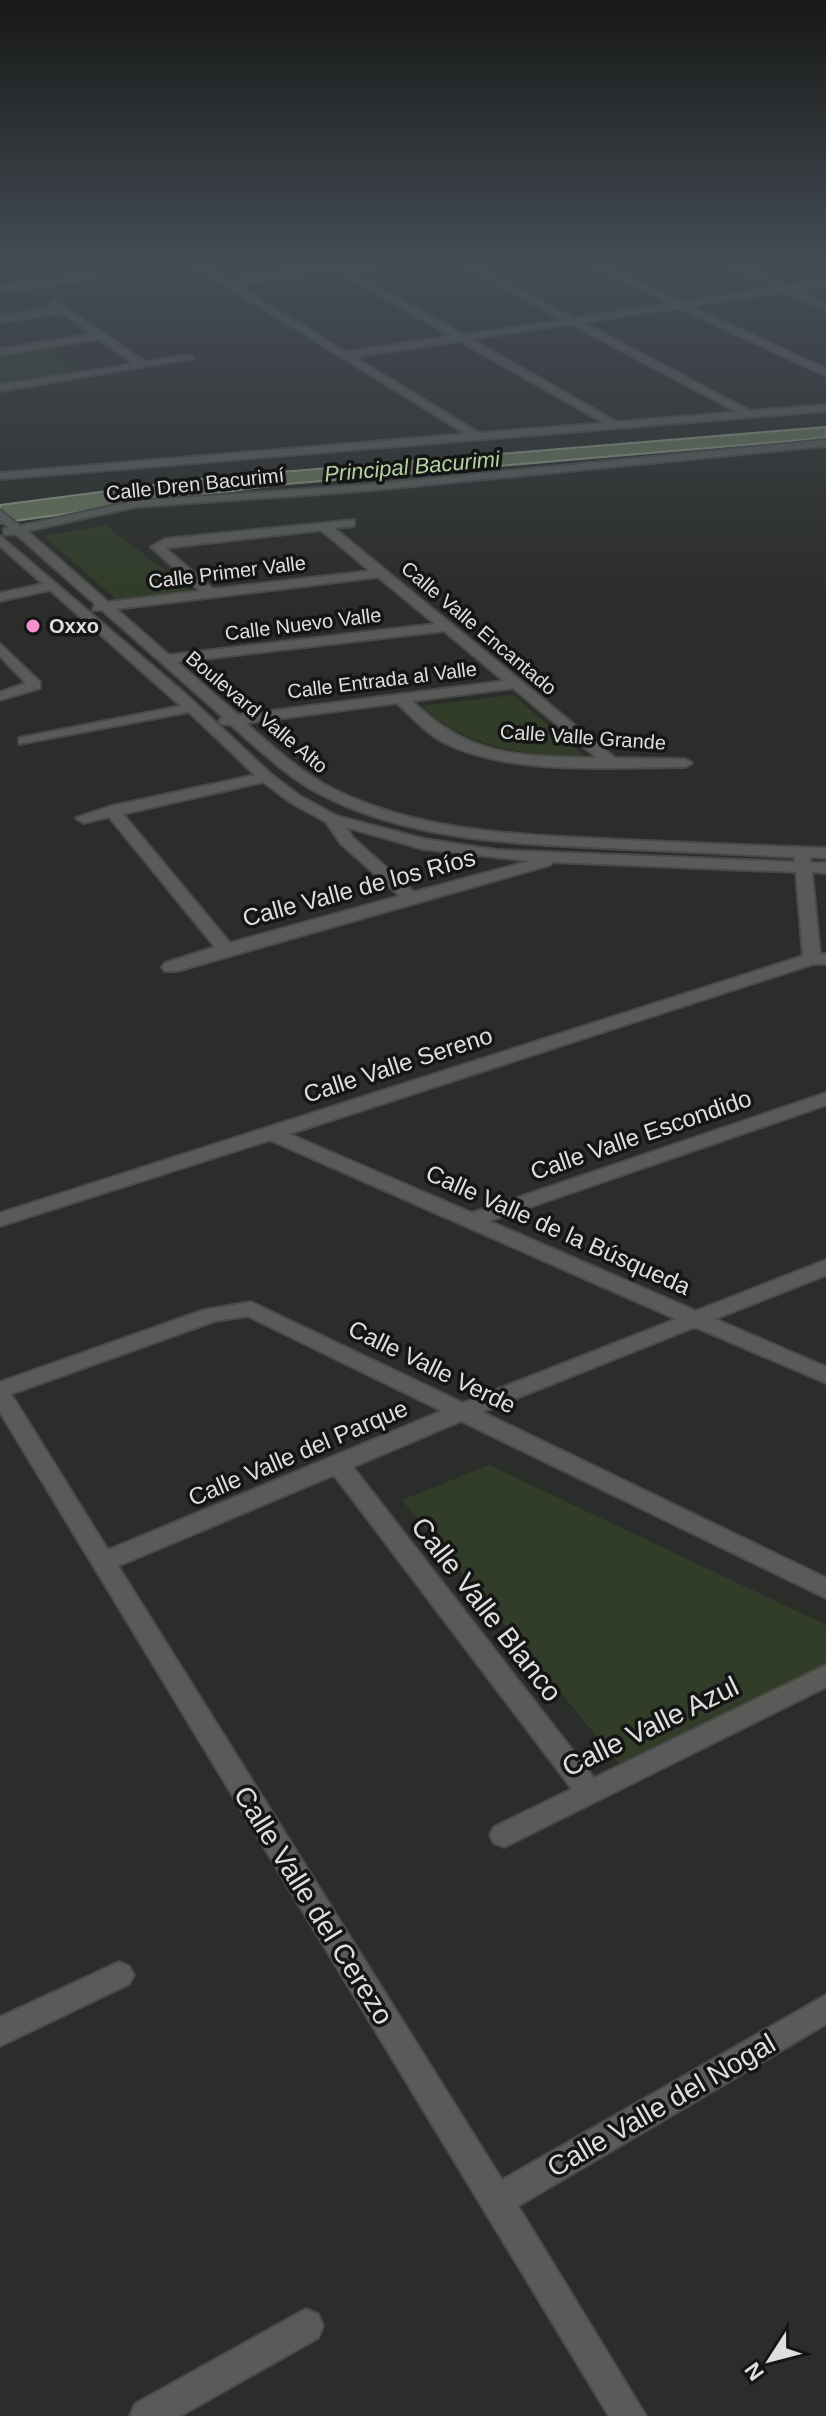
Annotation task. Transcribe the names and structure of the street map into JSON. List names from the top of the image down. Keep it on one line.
{"streets":{"street":["Calle Dren Bacurimí","Calle Primer Valle","Calle Nuevo Valle","Calle Valle Encantado","Calle Entrada al Valle","Boulevard Valle Alto","Calle Valle Grande","Calle Valle de los Ríos","Calle Valle Sereno","Calle Valle Escondido","Calle Valle de la Búsqueda","Calle Valle Verde","Calle Valle del Parque","Calle Valle Blanco","Calle Valle Azul","Calle Valle del Cerezo","Calle Valle del Nogal"]},"crossings":[["Calle Dren Bacurimí","Boulevard Valle Alto"],["Calle Primer Valle","Calle Valle Encantado"],["Calle Primer Valle","Boulevard Valle Alto"],["Calle Nuevo Valle","Calle Valle Encantado"],["Calle Nuevo Valle","Boulevard Valle Alto"],["Calle Valle Encantado","Calle Entrada al Valle"],["Calle Valle Encantado","Calle Valle Grande"],["Calle Entrada al Valle","Boulevard Valle Alto"],["Calle Entrada al Valle","Calle Valle Grande"],["Boulevard Valle Alto","Calle Valle de los Ríos"],["Boulevard Valle Alto","Calle Valle Sereno"],["Calle Valle Sereno","Calle Valle de la Búsqueda"],["Calle Valle Escondido","Calle Valle de la Búsqueda"],["Calle Valle de la Búsqueda","Calle Valle del Parque"],["Calle Valle Verde","Calle Valle del Parque"],["Calle Valle Verde","Calle Valle del Cerezo"],["Calle Valle del Parque","Calle Valle Blanco"],["Calle Valle del Parque","Calle Valle del Cerezo"],["Calle Valle Blanco","Calle Valle Azul"],["Calle Valle del Cerezo","Calle Valle del Nogal"]],"water":["Principal Bacurimi"],"places":["Oxxo"],"north":"bottom left"}
